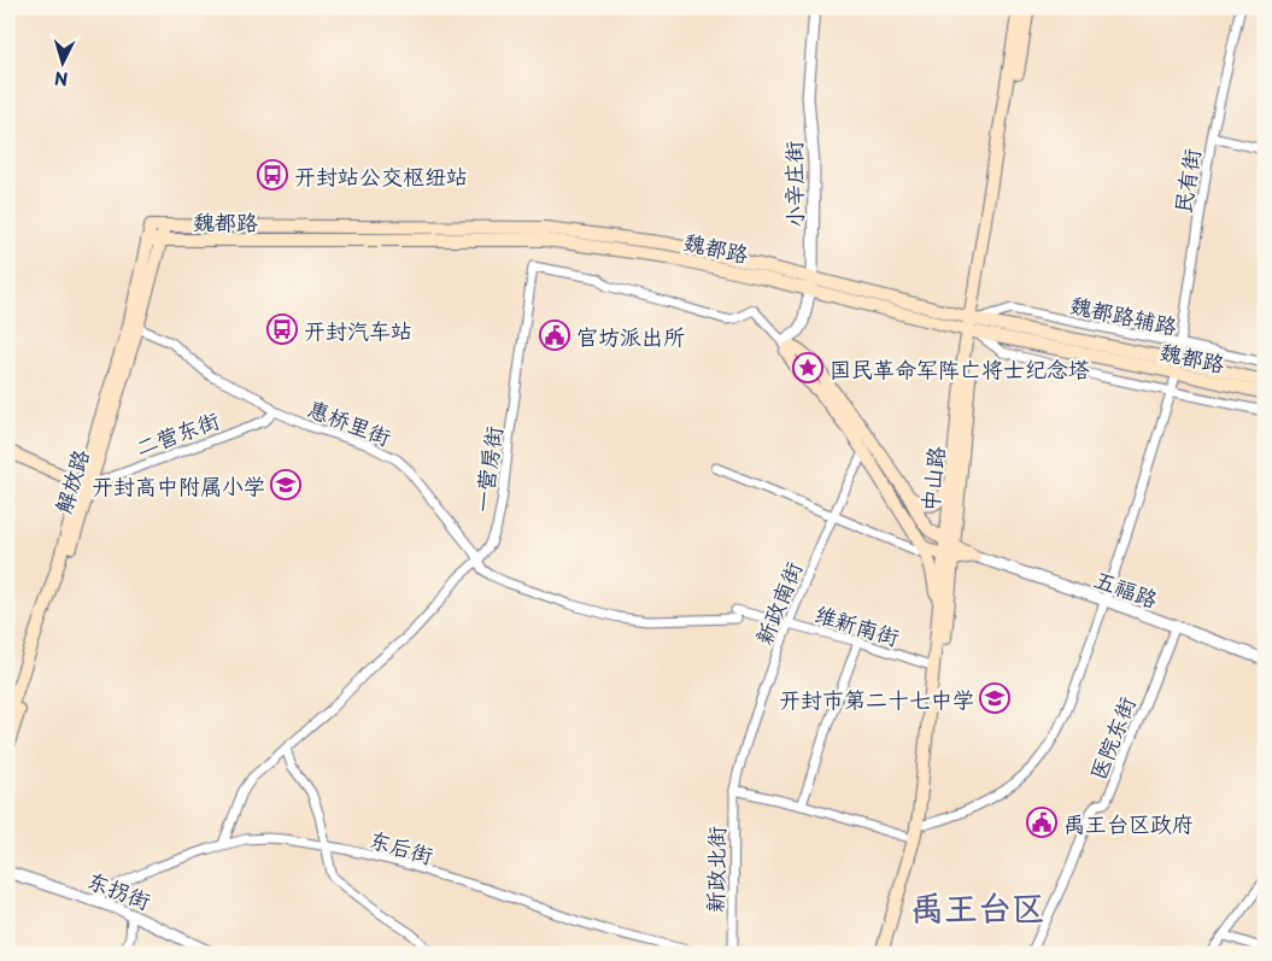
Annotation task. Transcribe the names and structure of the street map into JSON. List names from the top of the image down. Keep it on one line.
{"streets":{"main road":["魏都路","中山路","解放路"],"street":["民有街","小辛庄街","魏都路辅路","惠桥里街","二营东街","一营房街","五福路","新政南街","维新南街","医院东街","东后街","新政北街","东拐街"]},"crossings":[["民有街","魏都路"],["民有街","魏都路辅路"],["民有街","中山路"],["民有街","五福路"],["小辛庄街","魏都路"],["小辛庄街","一营房街"],["魏都路","魏都路辅路"],["魏都路","中山路"],["魏都路","解放路"],["魏都路辅路","中山路"],["惠桥里街","二营东街"],["惠桥里街","一营房街"],["惠桥里街","解放路"],["惠桥里街","维新南街"],["二营东街","解放路"],["一营房街","东后街"],["中山路","维新南街"],["五福路","医院东街"],["新政南街","维新南街"],["新政南街","新政北街"],["东后街","东拐街"]],"districts":["禹王台区"],"places":{"bus stop":["开封站公交枢纽站","开封汽车站"],"public building":["官坊派出所","禹王台区政府"],"place":["国民革命军阵亡将士纪念塔"],"school or university":["开封高中附属小学","开封市第二十七中学"]},"north":"bottom"}
